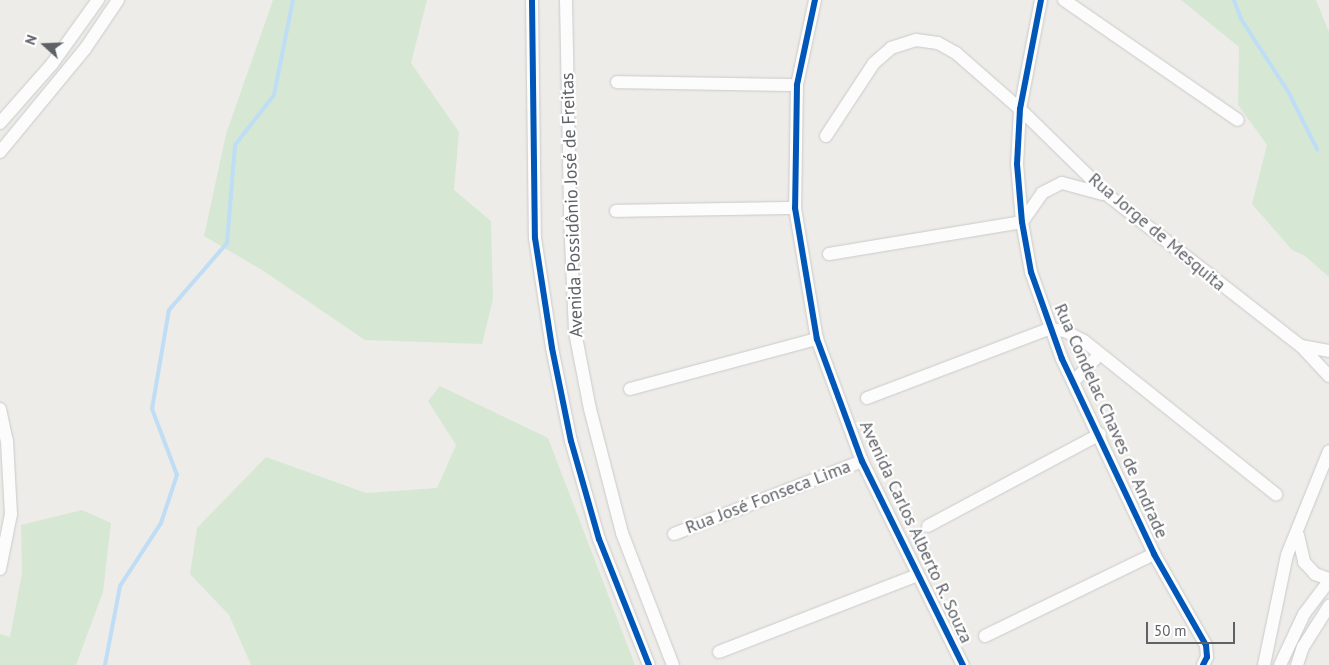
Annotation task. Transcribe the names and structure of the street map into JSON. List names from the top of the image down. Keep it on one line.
{"streets":{"street":["Avenida Possidônio José de Freitas","Rua Jorge de Mesquita","Rua Condelac Chaves de Andrade","Rua José Fonseca Lima","Avenida Carlos Alberto R. Souza"]},"crossings":[["Rua Jorge de Mesquita","Rua Condelac Chaves de Andrade"],["Rua José Fonseca Lima","Avenida Carlos Alberto R. Souza"]],"scale_bar":"50 m","north":"left"}
